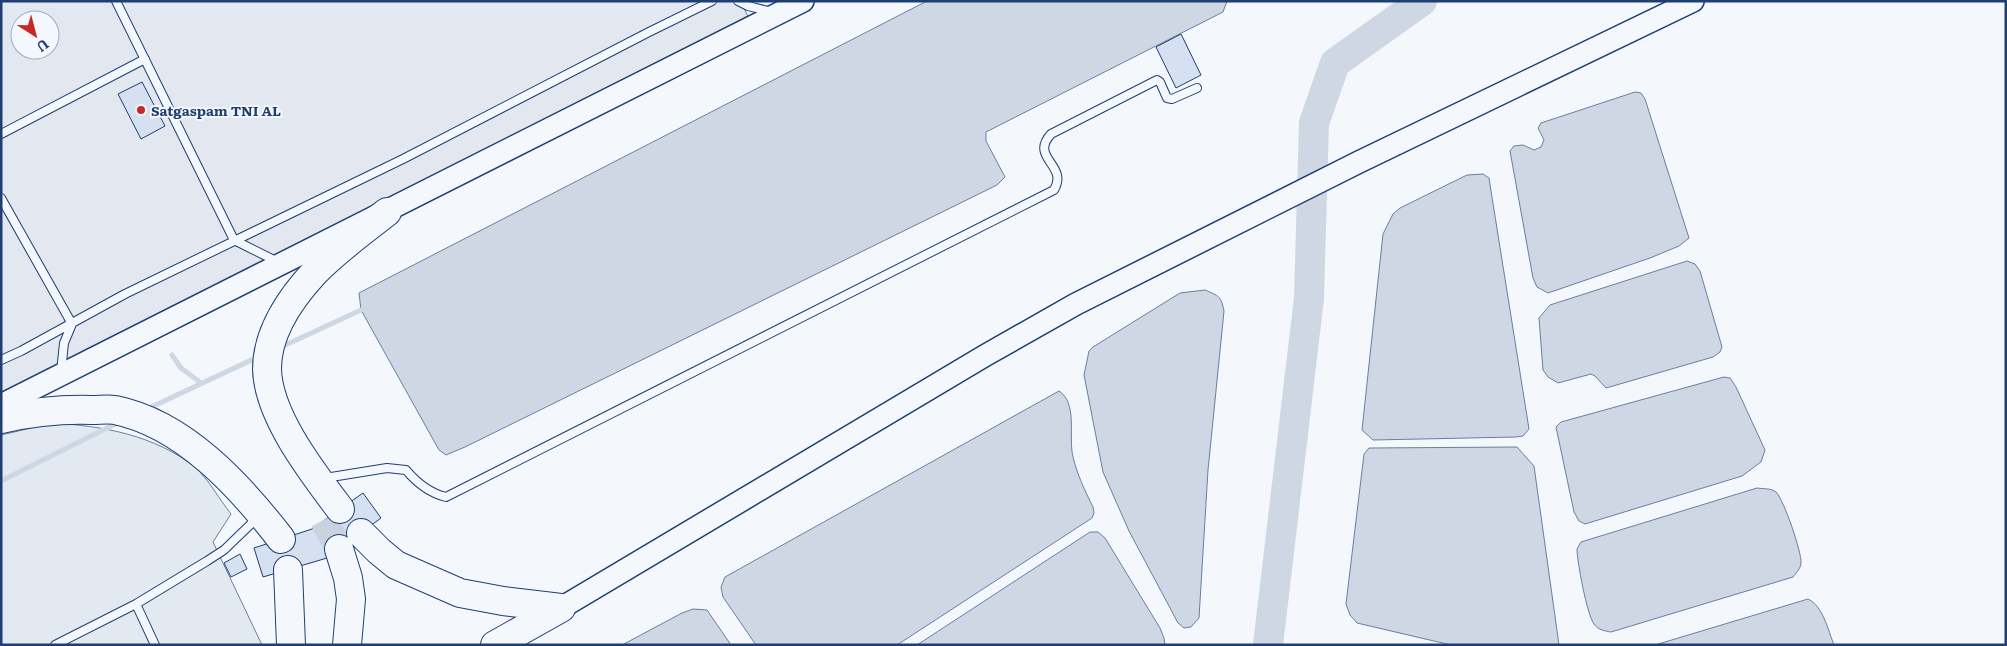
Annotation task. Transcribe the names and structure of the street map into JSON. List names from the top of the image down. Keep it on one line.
{"places":["Satgaspam TNI AL"],"north":"bottom right"}
